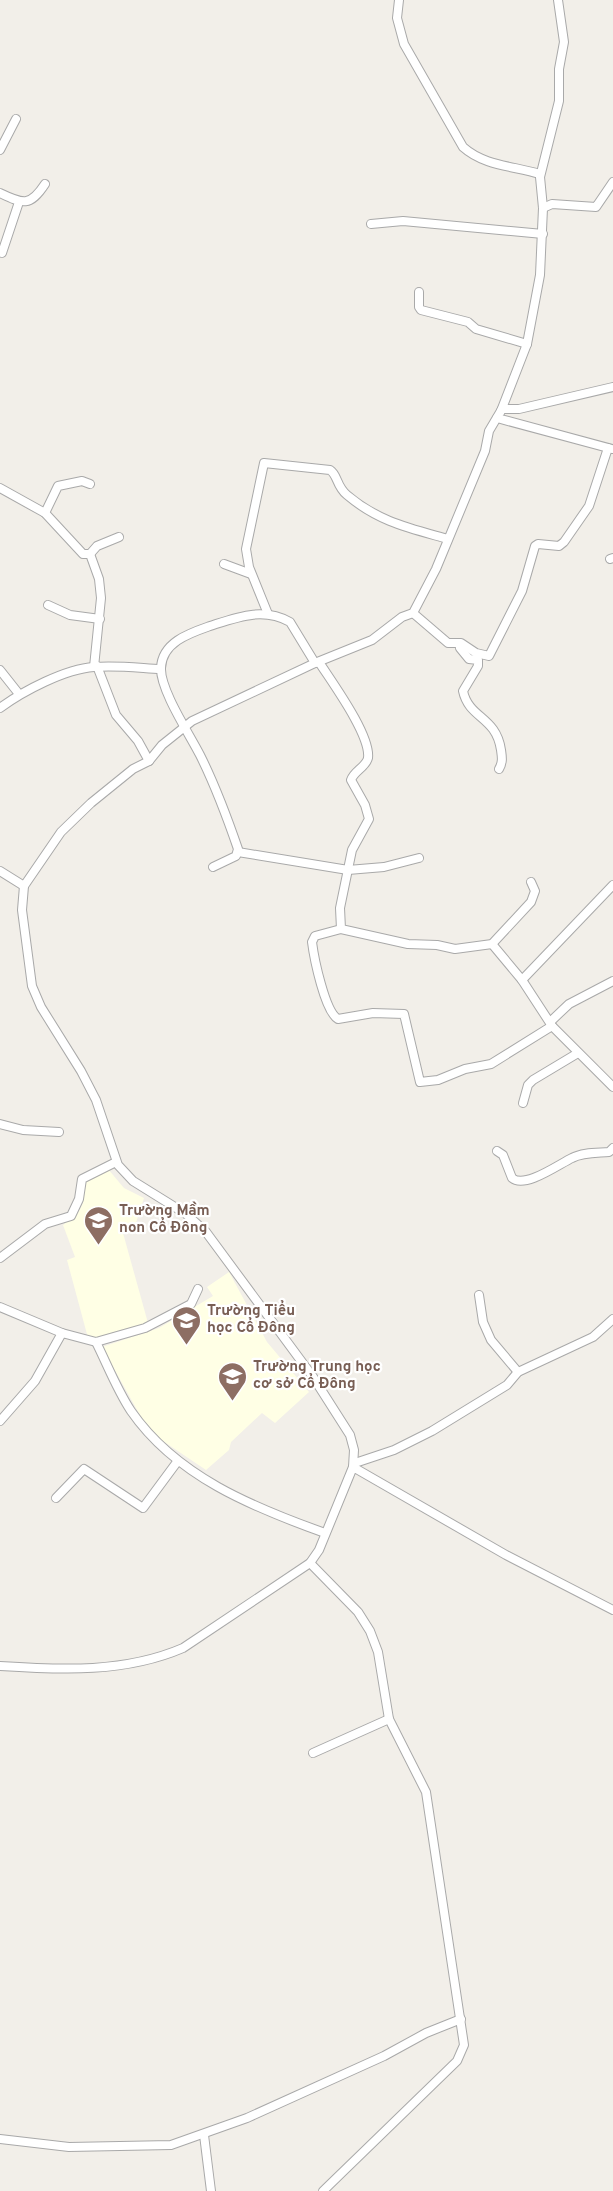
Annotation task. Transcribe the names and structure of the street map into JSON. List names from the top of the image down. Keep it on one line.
{"places":{"school or university":["Trường Mầm non Cổ Đông","Trường Tiểu học Cổ Đông","Trường Trung học cơ sở Cổ Đông"]}}
